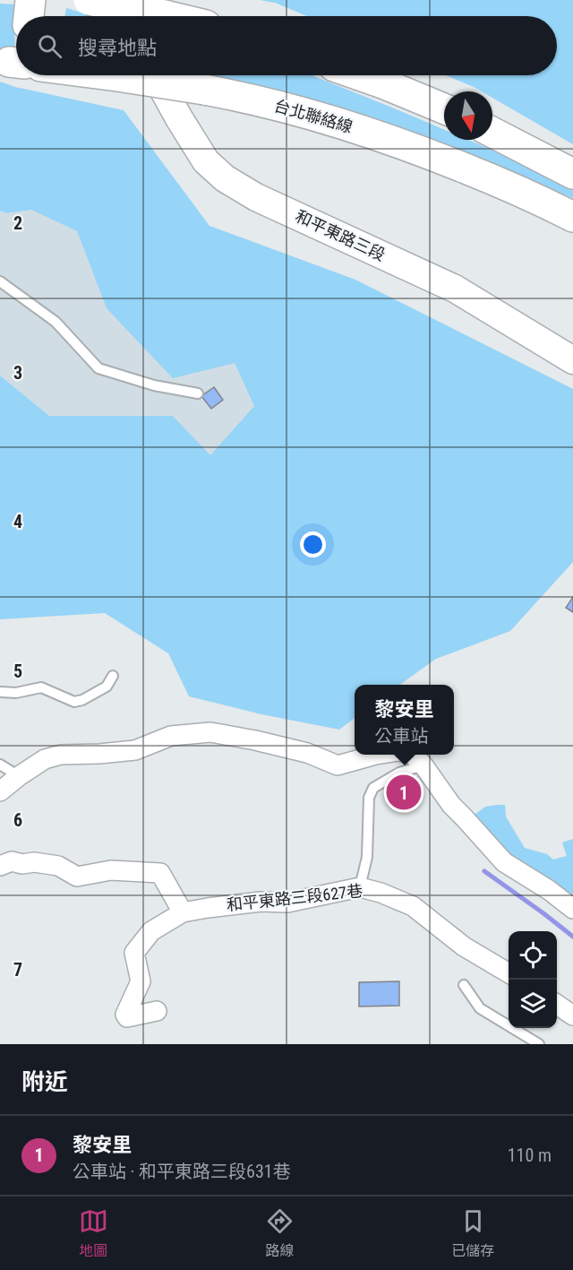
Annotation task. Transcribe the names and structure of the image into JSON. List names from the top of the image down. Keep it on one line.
{"streets":{"highway":["台北聯絡線"],"main road":["和平東路三段"],"street":["和平東路三段627巷"]},"north":"bottom","page":{"search":"搜尋地點","popup":["黎安里","公車站"],"pins":"1","heading":"附近","list":[{"mark":"1","name":"黎安里","note":"公車站 · 和平東路三段631巷","value":"110 m"}],"nav":["地圖","路線","已儲存"]},"grid":{"rows":["2","3","4","5","6","7"]}}
